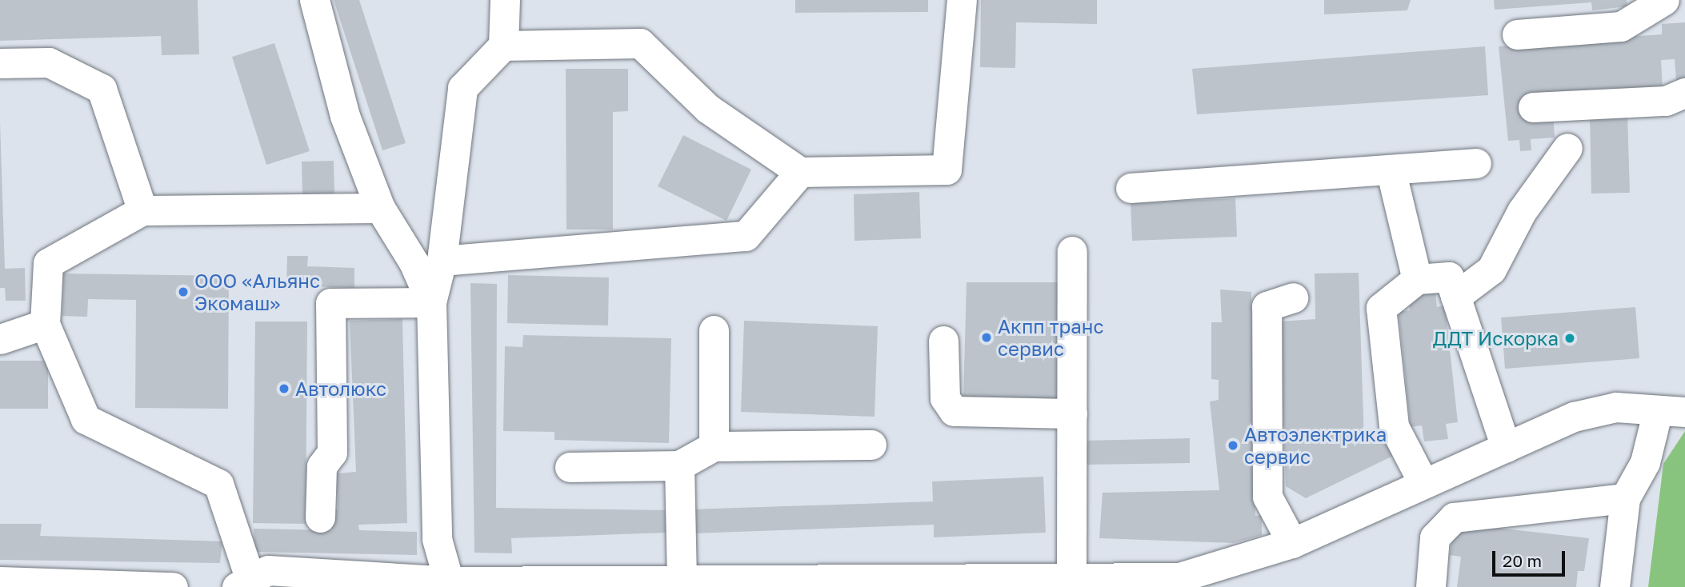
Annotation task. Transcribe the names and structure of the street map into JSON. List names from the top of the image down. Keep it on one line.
{"places":["ООО «Альянс Экомаш»","Акпп транс сервис","ДДТ Искорка","Автолюкс","Автоэлектрика сервис"],"scale_bar":"20 m"}
